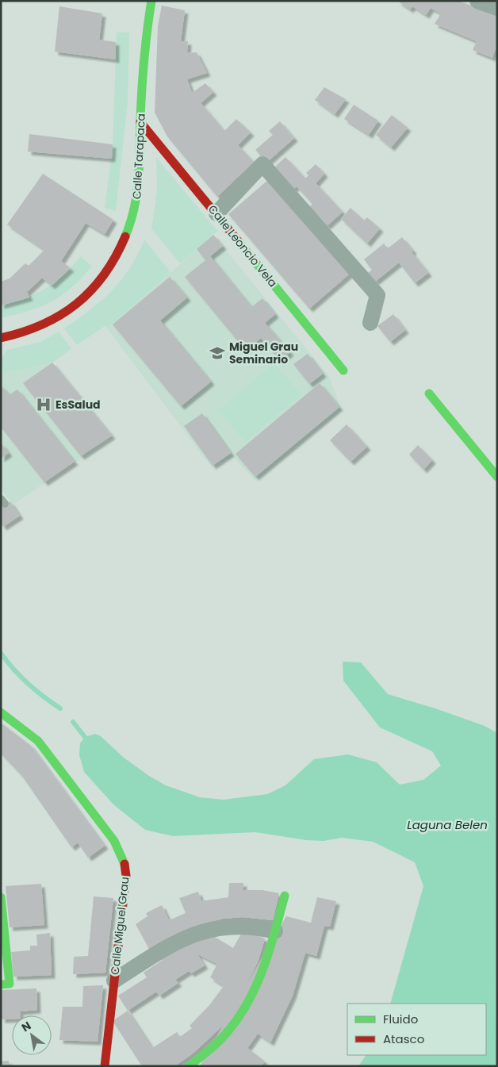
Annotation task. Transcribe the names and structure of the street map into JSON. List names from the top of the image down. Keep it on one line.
{"streets":{"street":["Calle Tarapaca","Calle Leoncio Vela","Calle Miguel Grau"]},"crossings":[["Calle Tarapaca","Calle Leoncio Vela"]],"water":["Laguna Belen"],"places":{"school or university":["Miguel Grau Seminario"],"hospital":["EsSalud"]},"legend":["Fluido","Atasco"],"north":"top left"}
